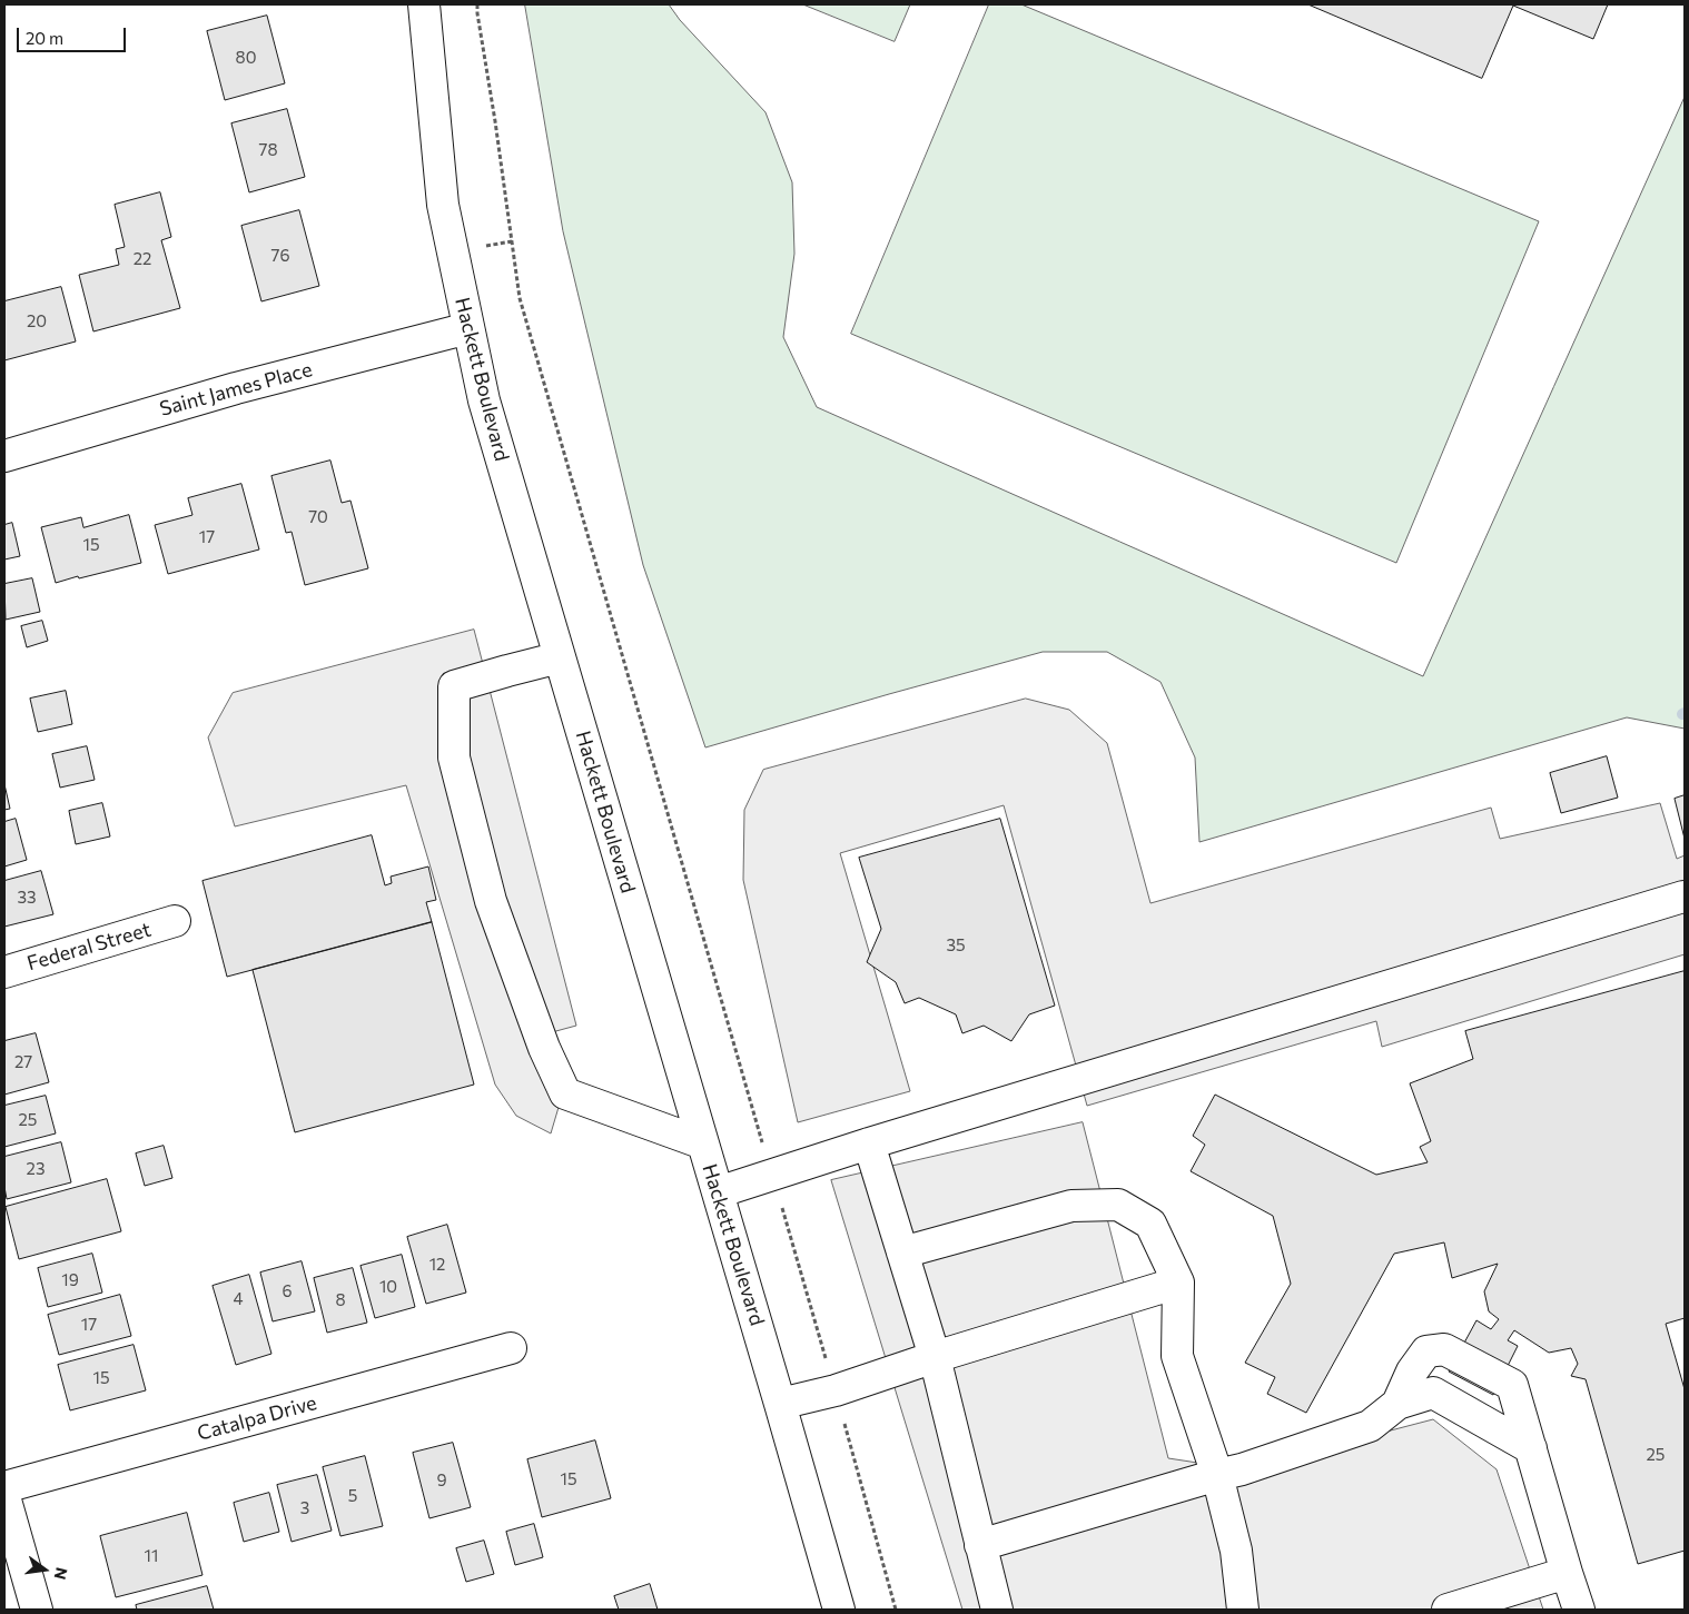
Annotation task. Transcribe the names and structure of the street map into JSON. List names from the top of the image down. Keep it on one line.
{"streets":{"street":["Hackett Boulevard","Saint James Place","Federal Street","Catalpa Drive"]},"crossings":[["Hackett Boulevard","Saint James Place"]],"house_numbers":["80","78","76","22","20","70","17","15","33","35","27","25","23","12","19","10","6","4","8","17","15","25","15","9","5","3","11"],"scale_bar":"20 m","north":"right"}
